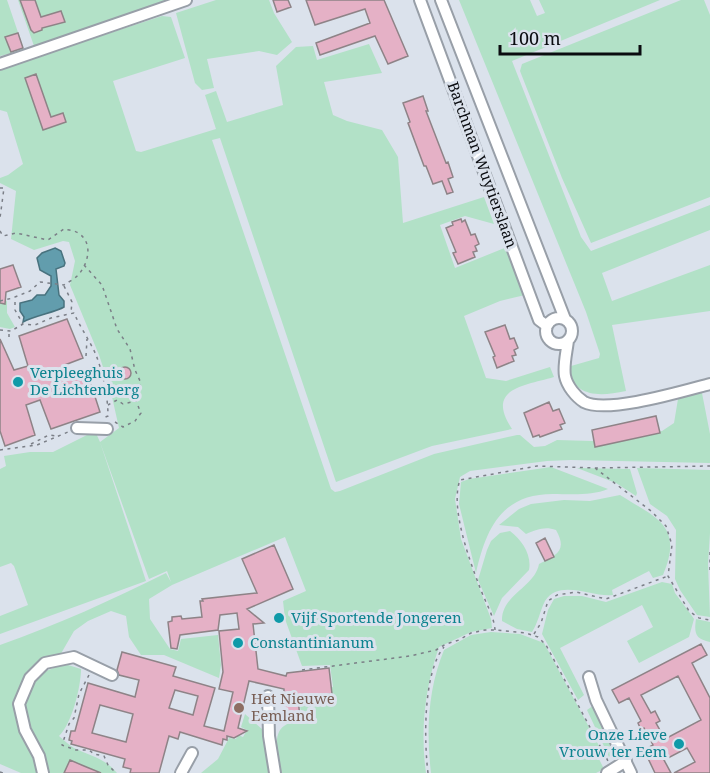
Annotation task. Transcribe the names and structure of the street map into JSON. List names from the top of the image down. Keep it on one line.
{"streets":{"lane":["Barchman Wuytierslaan"]},"places":["Verpleeghuis De Lichtenberg","Vijf Sportende Jongeren","Constantinianum","Het Nieuwe Eemland","Onze Lieve Vrouw ter Eem"],"scale_bar":"100 m"}
